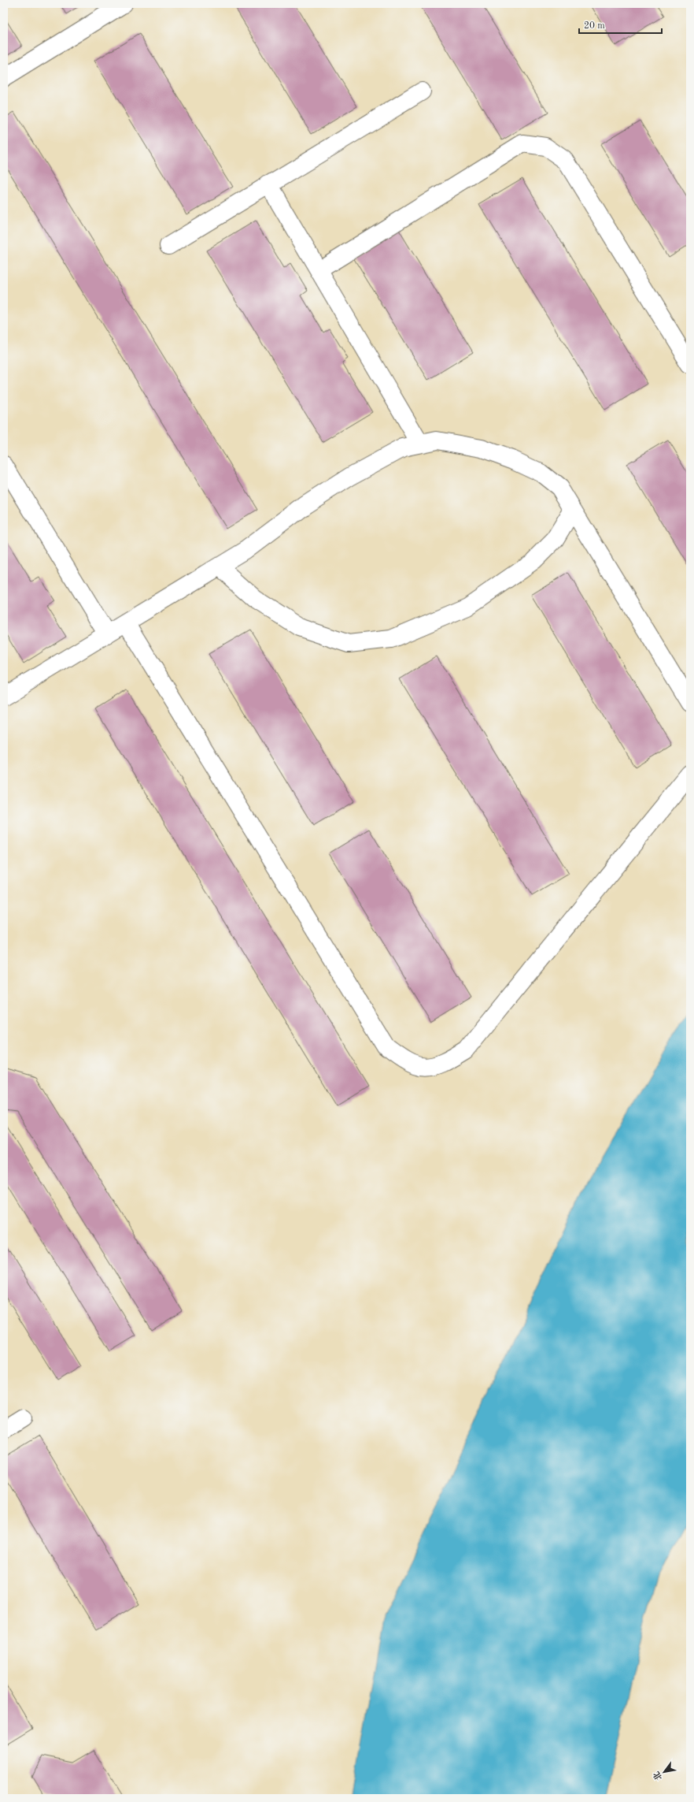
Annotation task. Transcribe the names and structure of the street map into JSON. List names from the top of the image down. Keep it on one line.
{"scale_bar":"20 m","north":"bottom left"}
